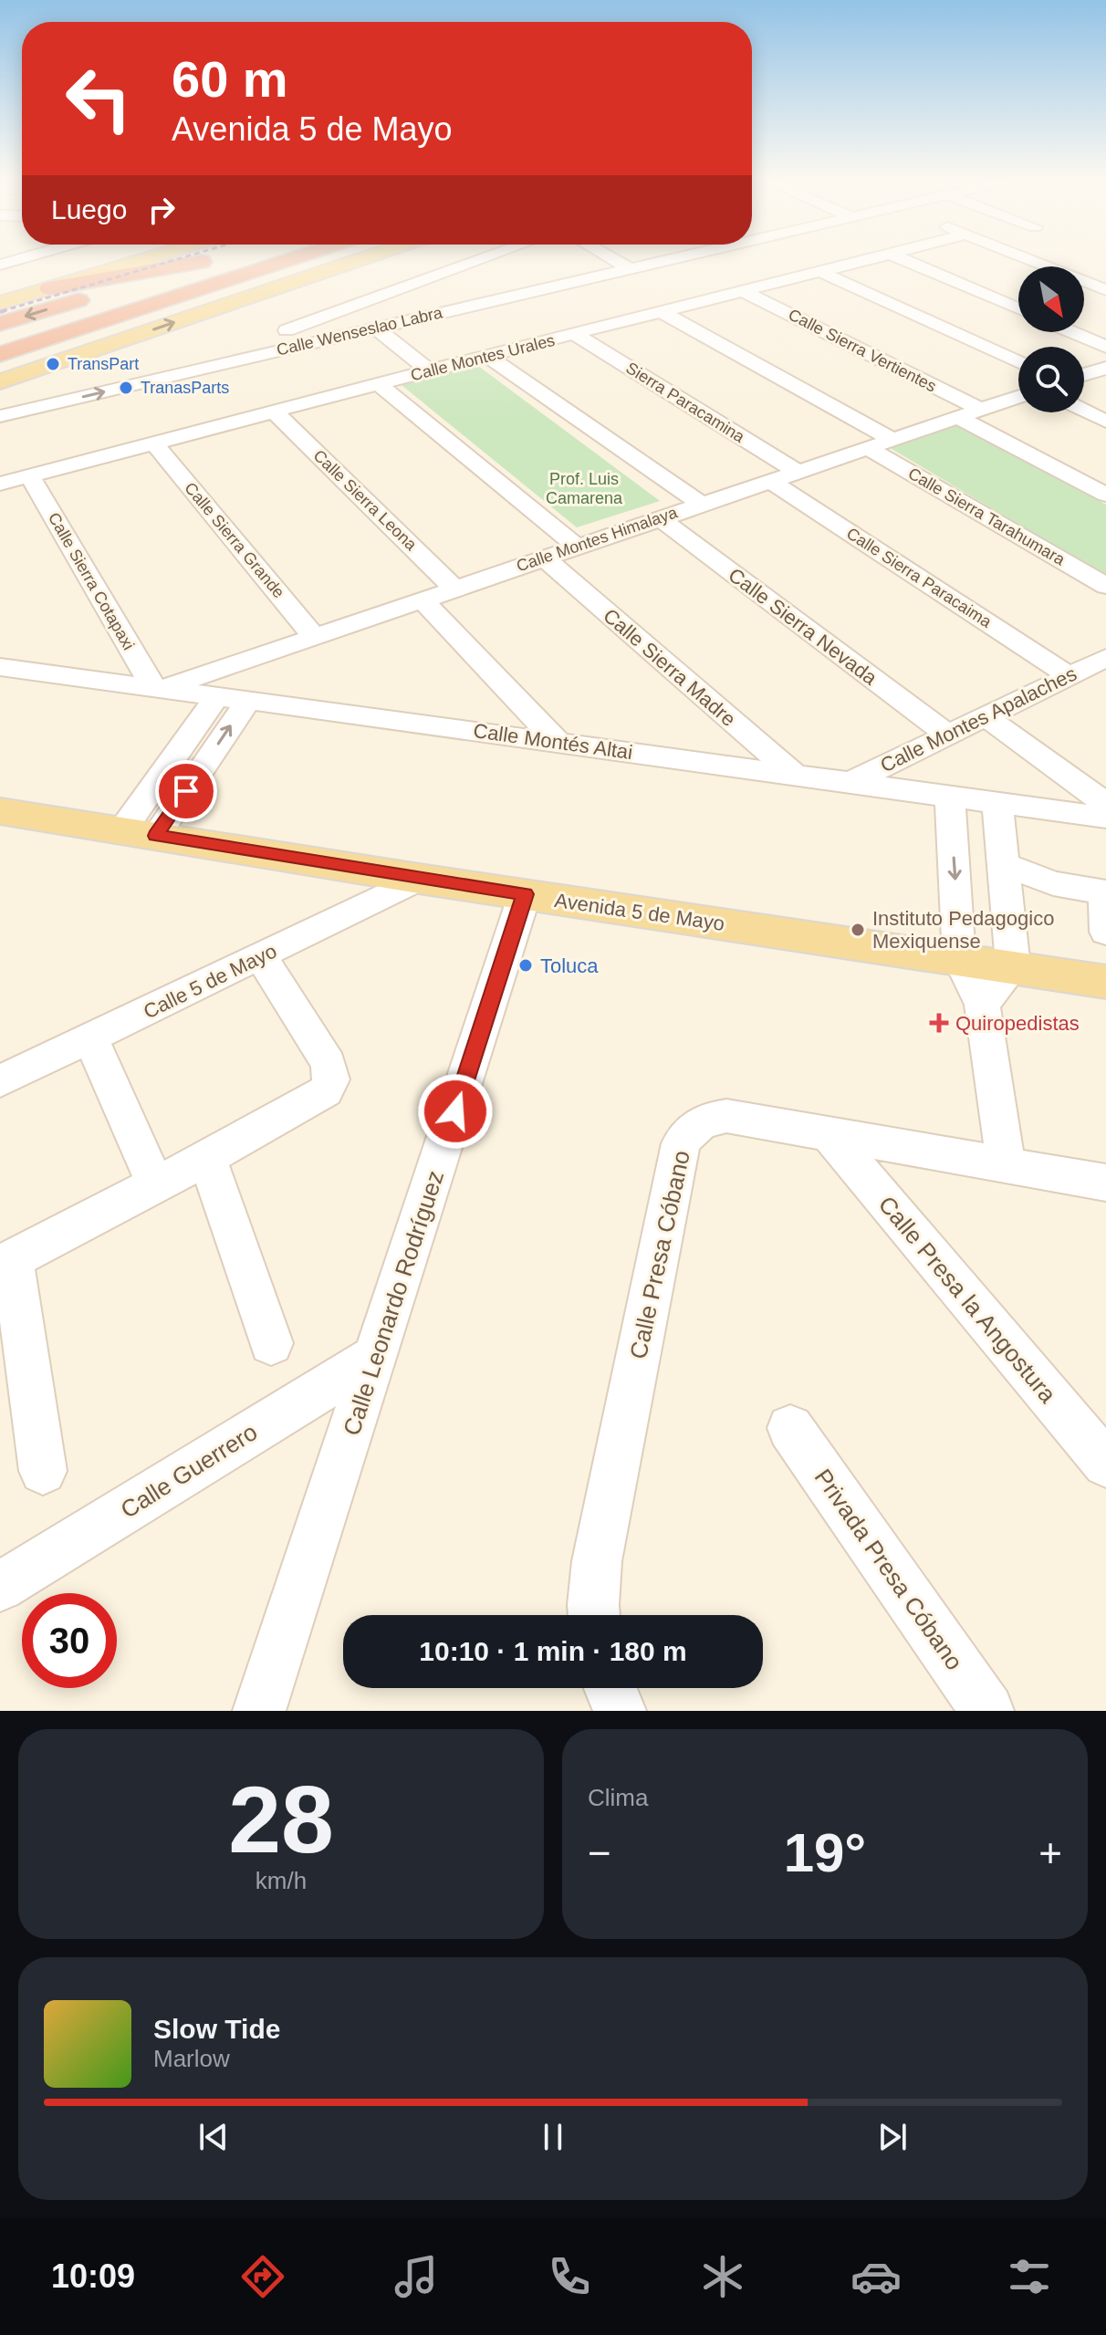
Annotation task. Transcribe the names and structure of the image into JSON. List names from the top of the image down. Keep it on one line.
{"streets":{"main road":["Avenida 5 de Mayo"],"street":["Calle Wenseslao Labra","Calle Sierra Vertientes","Calle Montes Urales","Sierra Paracamina","Calle Sierra Leona","Calle Sierra Tarahumara","Calle Montes Himalaya","Calle Sierra Grande","Calle Sierra Paracaima","Calle Sierra Cotapaxi","Calle Sierra Nevada","Calle Sierra Madre","Calle Montes Apalaches","Calle Montés Altai","Calle 5 de Mayo","Calle Presa Cóbano","Calle Presa la Angostura","Calle Leonardo Rodríguez","Calle Guerrero","Privada Presa Cóbano"]},"crossings":[["Calle Sierra Vertientes","Calle Montes Urales"],["Calle Sierra Vertientes","Calle Montes Himalaya"],["Calle Montes Urales","Sierra Paracamina"],["Calle Montes Urales","Calle Sierra Leona"],["Calle Montes Urales","Calle Sierra Grande"],["Calle Montes Urales","Calle Sierra Cotapaxi"],["Sierra Paracamina","Calle Montes Himalaya"],["Calle Sierra Leona","Calle Montes Himalaya"],["Calle Sierra Tarahumara","Calle Montes Himalaya"],["Calle Montes Himalaya","Calle Sierra Grande"],["Calle Montes Himalaya","Calle Sierra Paracaima"],["Calle Montes Himalaya","Calle Sierra Cotapaxi"],["Calle Montes Himalaya","Calle Sierra Nevada"],["Calle Montes Himalaya","Calle Sierra Madre"],["Calle Montes Himalaya","Calle Montés Altai"],["Calle Sierra Paracaima","Calle Montes Apalaches"],["Calle Sierra Cotapaxi","Calle Montés Altai"],["Calle Sierra Nevada","Calle Montes Apalaches"],["Calle Sierra Madre","Calle Montés Altai"],["Calle Montes Apalaches","Calle Montés Altai"],["Avenida 5 de Mayo","Calle 5 de Mayo"],["Avenida 5 de Mayo","Calle Leonardo Rodríguez"],["Calle Presa Cóbano","Calle Presa la Angostura"],["Calle Leonardo Rodríguez","Calle Guerrero"]],"parks":["Prof. Luis Camarena"],"places":{"other":["TransPart","TranasParts","Instituto Pedagogico Mexiquense","Toluca"],"health":["Quiropedistas"]},"north":"bottom right","page":{"turn":["60 m","Avenida 5 de Mayo"],"then":"Luego","limit":"30","trip":"10:10 · 1 min · 180 m","tile":[["28","km/h"],"Clima"],"heat":["−","19°","+"],"song":["Slow Tide","Marlow"],"tabs":"10:09"}}
